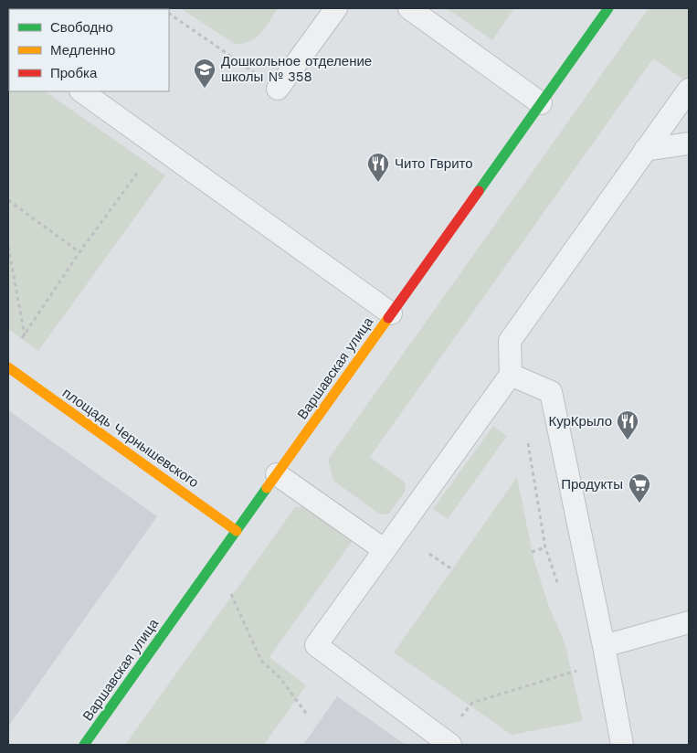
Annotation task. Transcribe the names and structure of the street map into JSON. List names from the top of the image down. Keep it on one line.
{"streets":{"street":["Варшавская улица","площадь Чернышевского"]},"crossings":[["Варшавская улица","площадь Чернышевского"]],"places":{"school or university":["Дошкольное отделение школы № 358"],"restaurant":["Чито Гврито","КурКрыло"],"supermarket":["Продукты"]},"legend":["Свободно","Медленно","Пробка"]}
